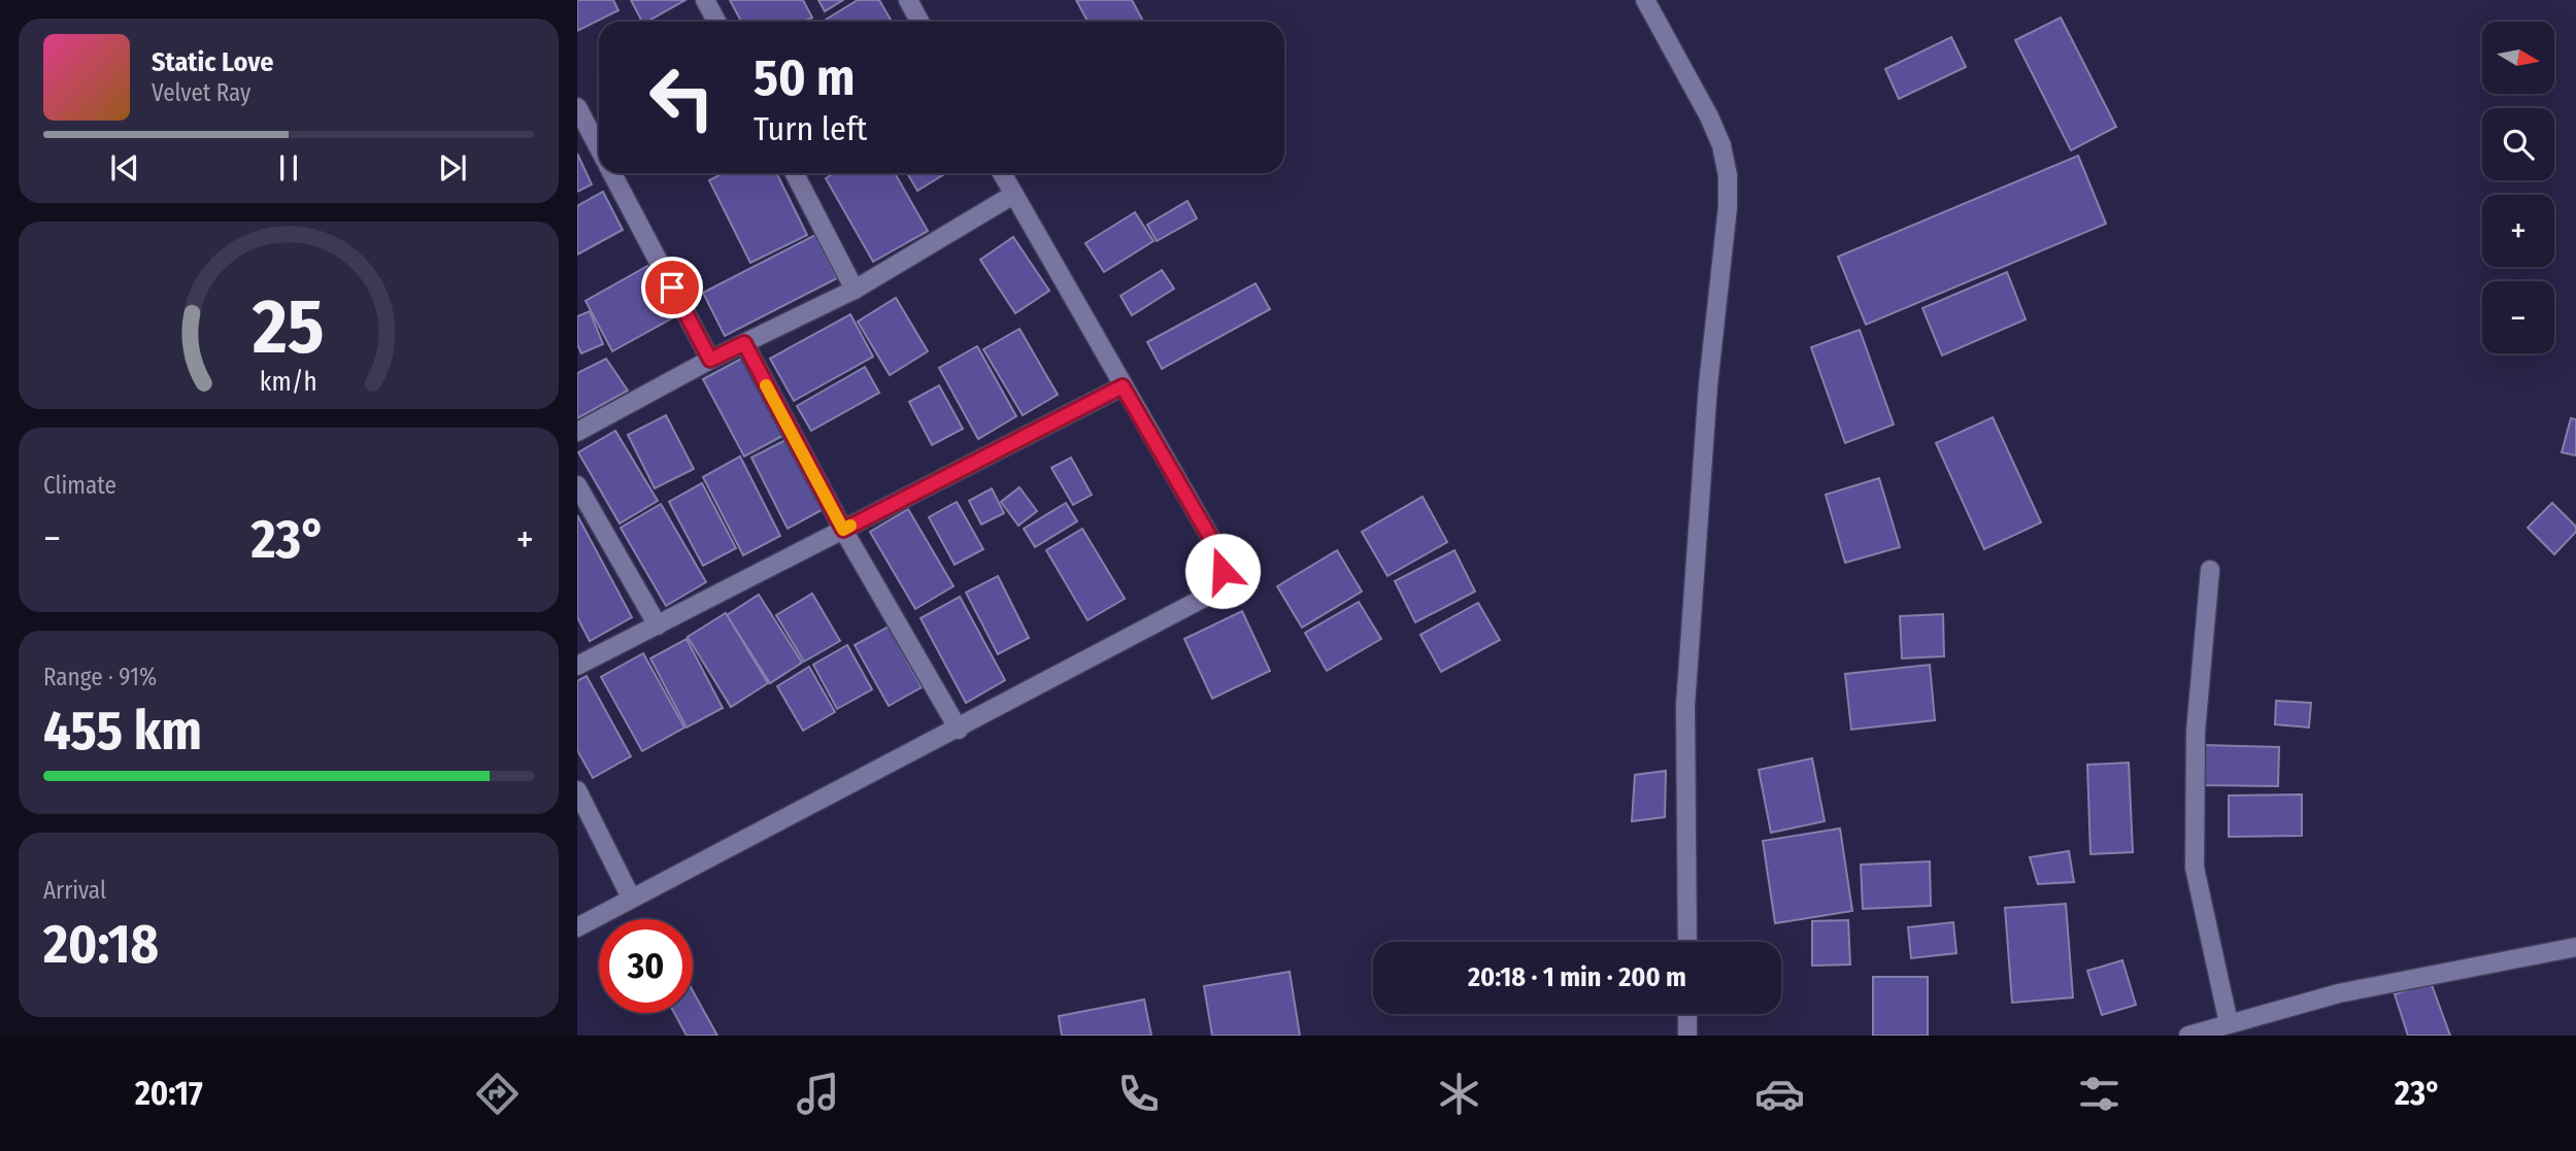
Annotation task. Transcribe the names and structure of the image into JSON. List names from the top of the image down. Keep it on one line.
{"north":"right","page":{"map_buttons":["+","−"],"turn":["50 m","Turn left"],"song":["Static Love","Velvet Ray"],"tile":["Climate",["Range · 91%","455 km"],["Arrival","20:18"]],"heat":["−","23°","+"],"limit":"30","trip":"20:18 · 1 min · 200 m","tabs":["20:17","23°"],"gauge":["25","km/h"]}}
